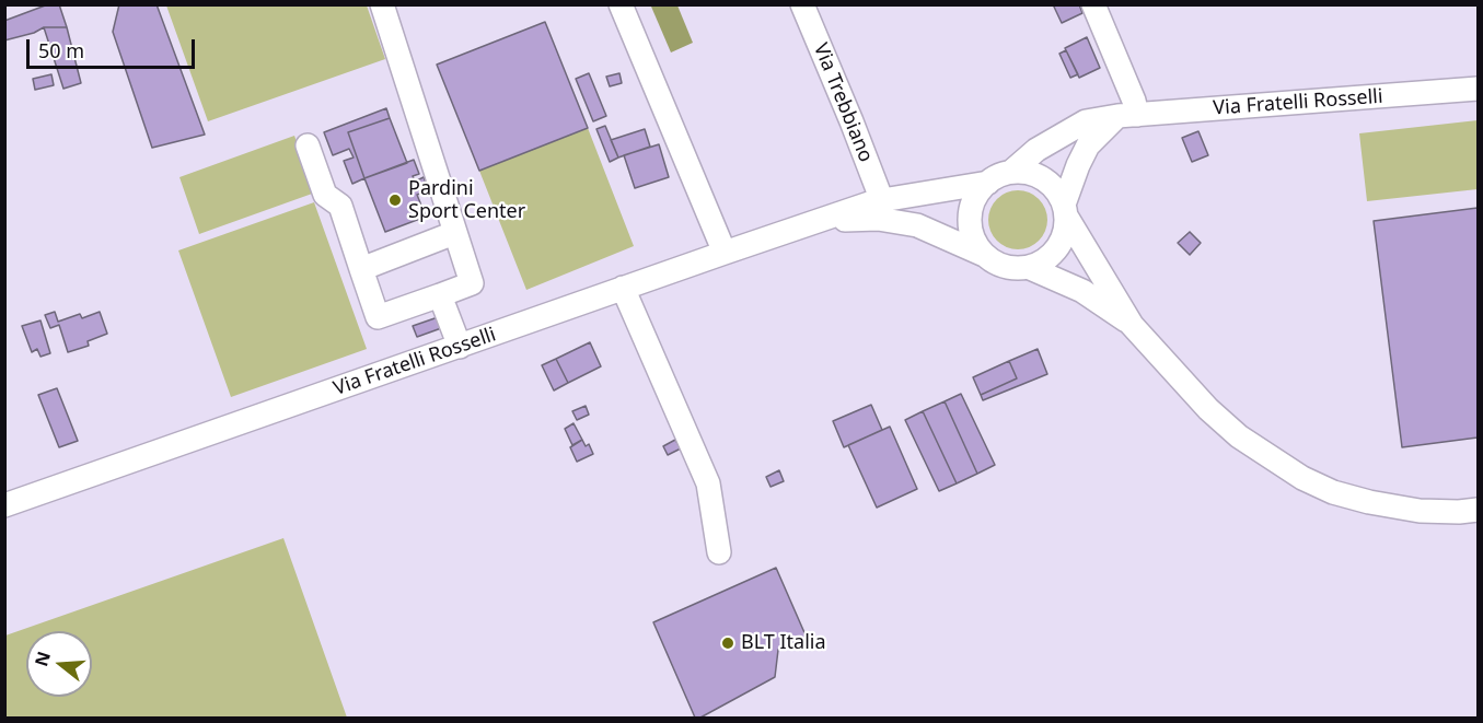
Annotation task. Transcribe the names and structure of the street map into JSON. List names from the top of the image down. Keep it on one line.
{"streets":{"street":["Via Trebbiano","Via Fratelli Rosselli"]},"crossings":[["Via Trebbiano","Via Fratelli Rosselli"]],"places":["Pardini Sport Center","BLT Italia"],"scale_bar":"50 m","north":"left"}
